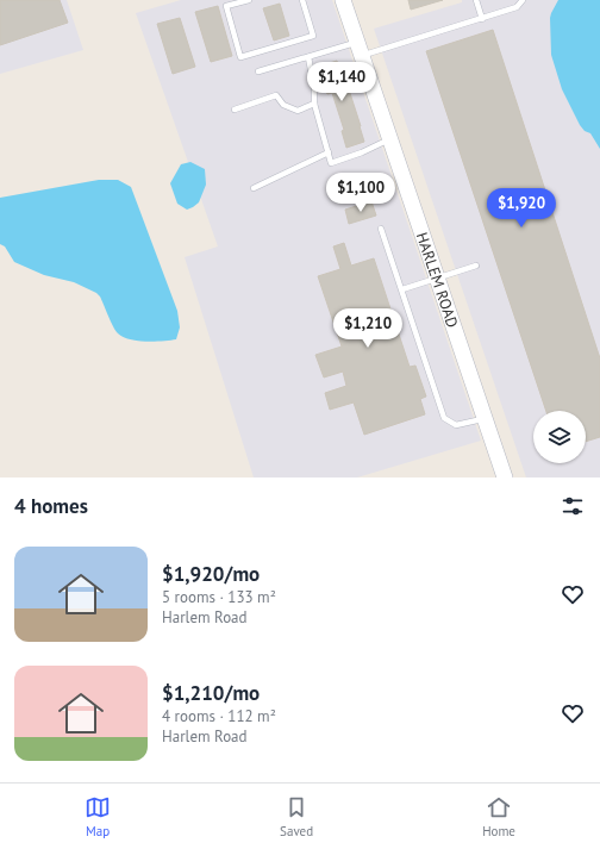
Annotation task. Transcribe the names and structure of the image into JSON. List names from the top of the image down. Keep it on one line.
{"streets":{"main road":["HARLEM ROAD"]},"page":{"price":["$1,140","$1,100","$1,920","$1,210"],"heading":"4 homes","list":[{"name":"$1,920/mo","note":"5 rooms · 133 m² · Harlem Road"},{"name":"$1,210/mo","note":"4 rooms · 112 m² · Harlem Road"}],"tabs":["Map","Saved","Home"]}}
